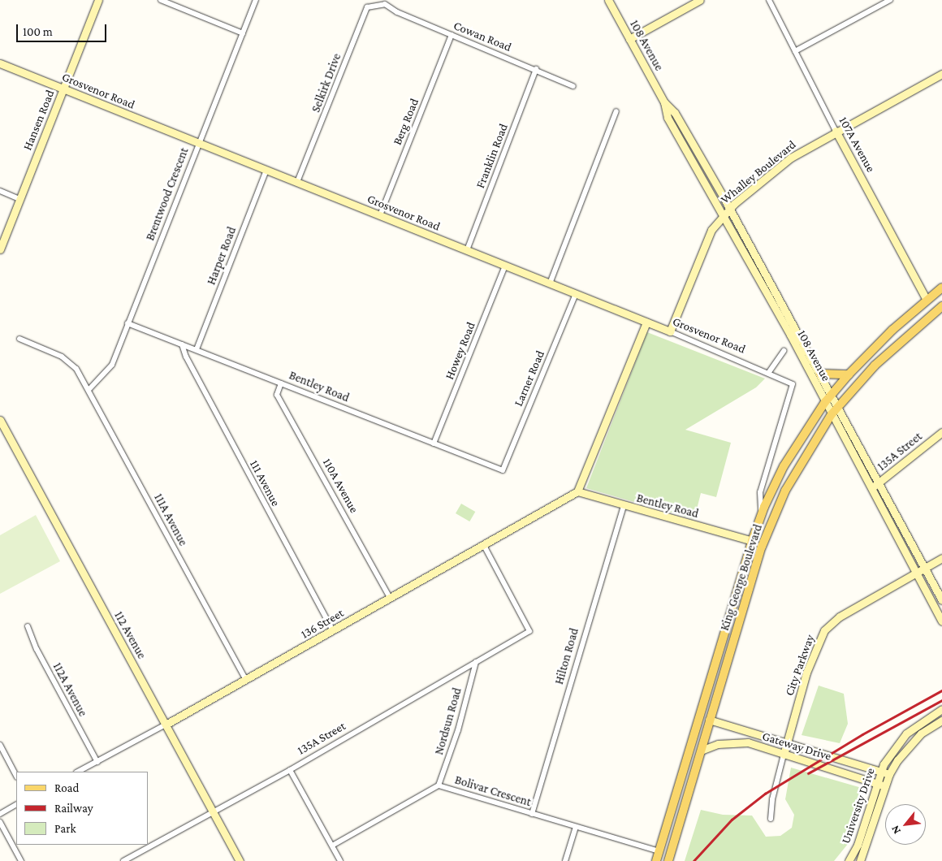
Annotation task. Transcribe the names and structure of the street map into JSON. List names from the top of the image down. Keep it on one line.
{"streets":{"main road":["King George Boulevard"],"street":["Cowan Road","108 Avenue","Selkirk Drive","Grosvenor Road","Hansen Road","Berg Road","107A Avenue","Franklin Road","Whalley Boulevard","Brentwood Crescent","Harper Road","Howey Road","Larner Road","Bentley Road","135A Street","111 Avenue","110A Avenue","111A Avenue","136 Street","112 Avenue","Hilton Road","City Parkway","112A Avenue","Nordsun Road","Gateway Drive","Bolivar Crescent","University Drive"]},"crossings":[["Cowan Road","Selkirk Drive"],["Cowan Road","Berg Road"],["Cowan Road","Franklin Road"],["108 Avenue","Whalley Boulevard"],["108 Avenue","135A Street"],["108 Avenue","King George Boulevard"],["108 Avenue","City Parkway"],["Selkirk Drive","Grosvenor Road"],["Grosvenor Road","Hansen Road"],["Grosvenor Road","Berg Road"],["Grosvenor Road","Franklin Road"],["Grosvenor Road","Whalley Boulevard"],["Grosvenor Road","Brentwood Crescent"],["Grosvenor Road","Harper Road"],["Grosvenor Road","Howey Road"],["Grosvenor Road","Larner Road"],["Grosvenor Road","King George Boulevard"],["107A Avenue","Whalley Boulevard"],["107A Avenue","King George Boulevard"],["Brentwood Crescent","Bentley Road"],["Brentwood Crescent","111A Avenue"],["Harper Road","Bentley Road"],["Howey Road","Bentley Road"],["Larner Road","Bentley Road"],["Bentley Road","111 Avenue"],["Bentley Road","110A Avenue"],["Bentley Road","King George Boulevard"],["Bentley Road","136 Street"],["Bentley Road","Hilton Road"],["135A Street","136 Street"],["135A Street","112 Avenue"],["135A Street","Nordsun Road"],["111 Avenue","136 Street"],["110A Avenue","136 Street"],["111A Avenue","136 Street"],["King George Boulevard","Gateway Drive"],["King George Boulevard","Bolivar Crescent"],["136 Street","112 Avenue"],["136 Street","112A Avenue"],["Hilton Road","Bolivar Crescent"],["City Parkway","Gateway Drive"],["Nordsun Road","Bolivar Crescent"],["Gateway Drive","University Drive"]],"legend":["Road","Railway","Park"],"scale_bar":"100 m","north":"bottom left"}
